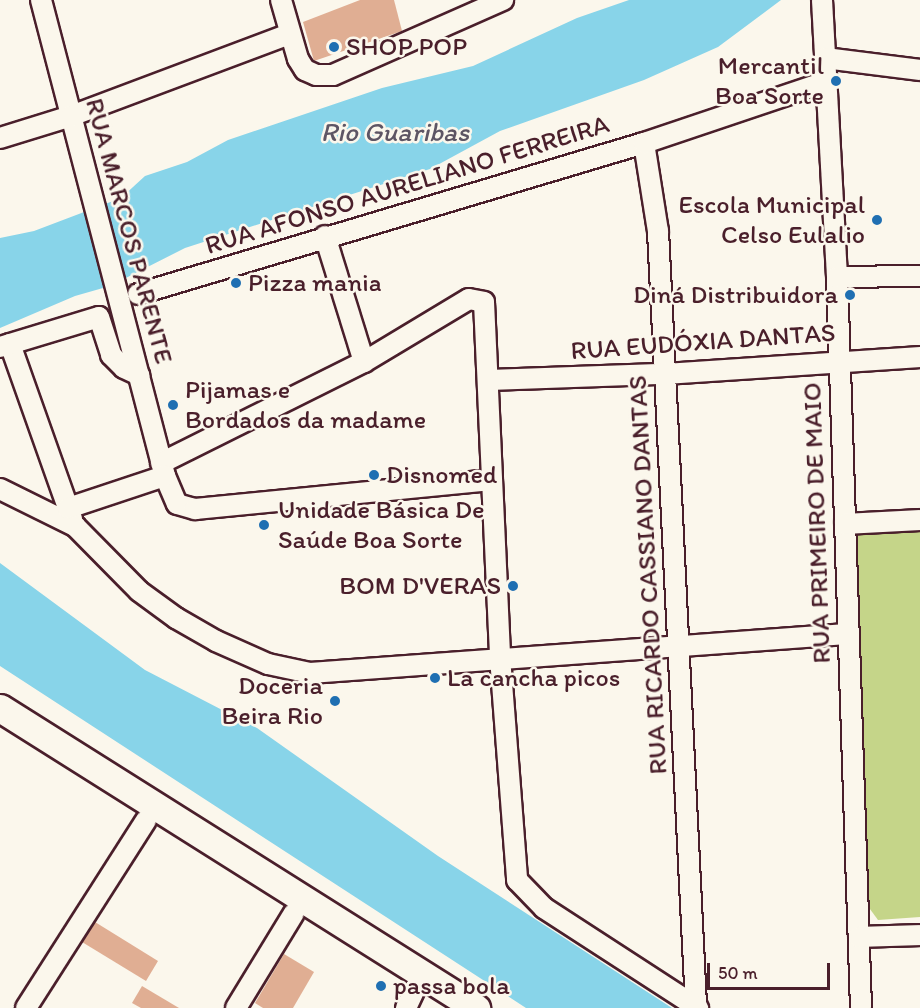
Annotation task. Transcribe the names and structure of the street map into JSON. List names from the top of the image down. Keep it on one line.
{"streets":{"street":["RUA AFONSO AURELIANO FERREIRA","RUA MARCOS PARENTE","RUA EUDÓXIA DANTAS","RUA PRIMEIRO DE MAIO","RUA RICARDO CASSIANO DANTAS"]},"crossings":[["RUA AFONSO AURELIANO FERREIRA","RUA PRIMEIRO DE MAIO"],["RUA AFONSO AURELIANO FERREIRA","RUA RICARDO CASSIANO DANTAS"],["RUA EUDÓXIA DANTAS","RUA PRIMEIRO DE MAIO"],["RUA EUDÓXIA DANTAS","RUA RICARDO CASSIANO DANTAS"]],"water":["Rio Guaribas"],"places":["SHOP POP","Mercantil Boa Sorte","Escola Municipal Celso Eulalio","Pizza mania","Diná Distribuidora","Pijamas e Bordados da madame","Disnomed","Unidade Básica De Saúde Boa Sorte","BOM D'VERAS","La cancha picos","Doceria Beira Rio","passa bola"],"scale_bar":"50 m"}
